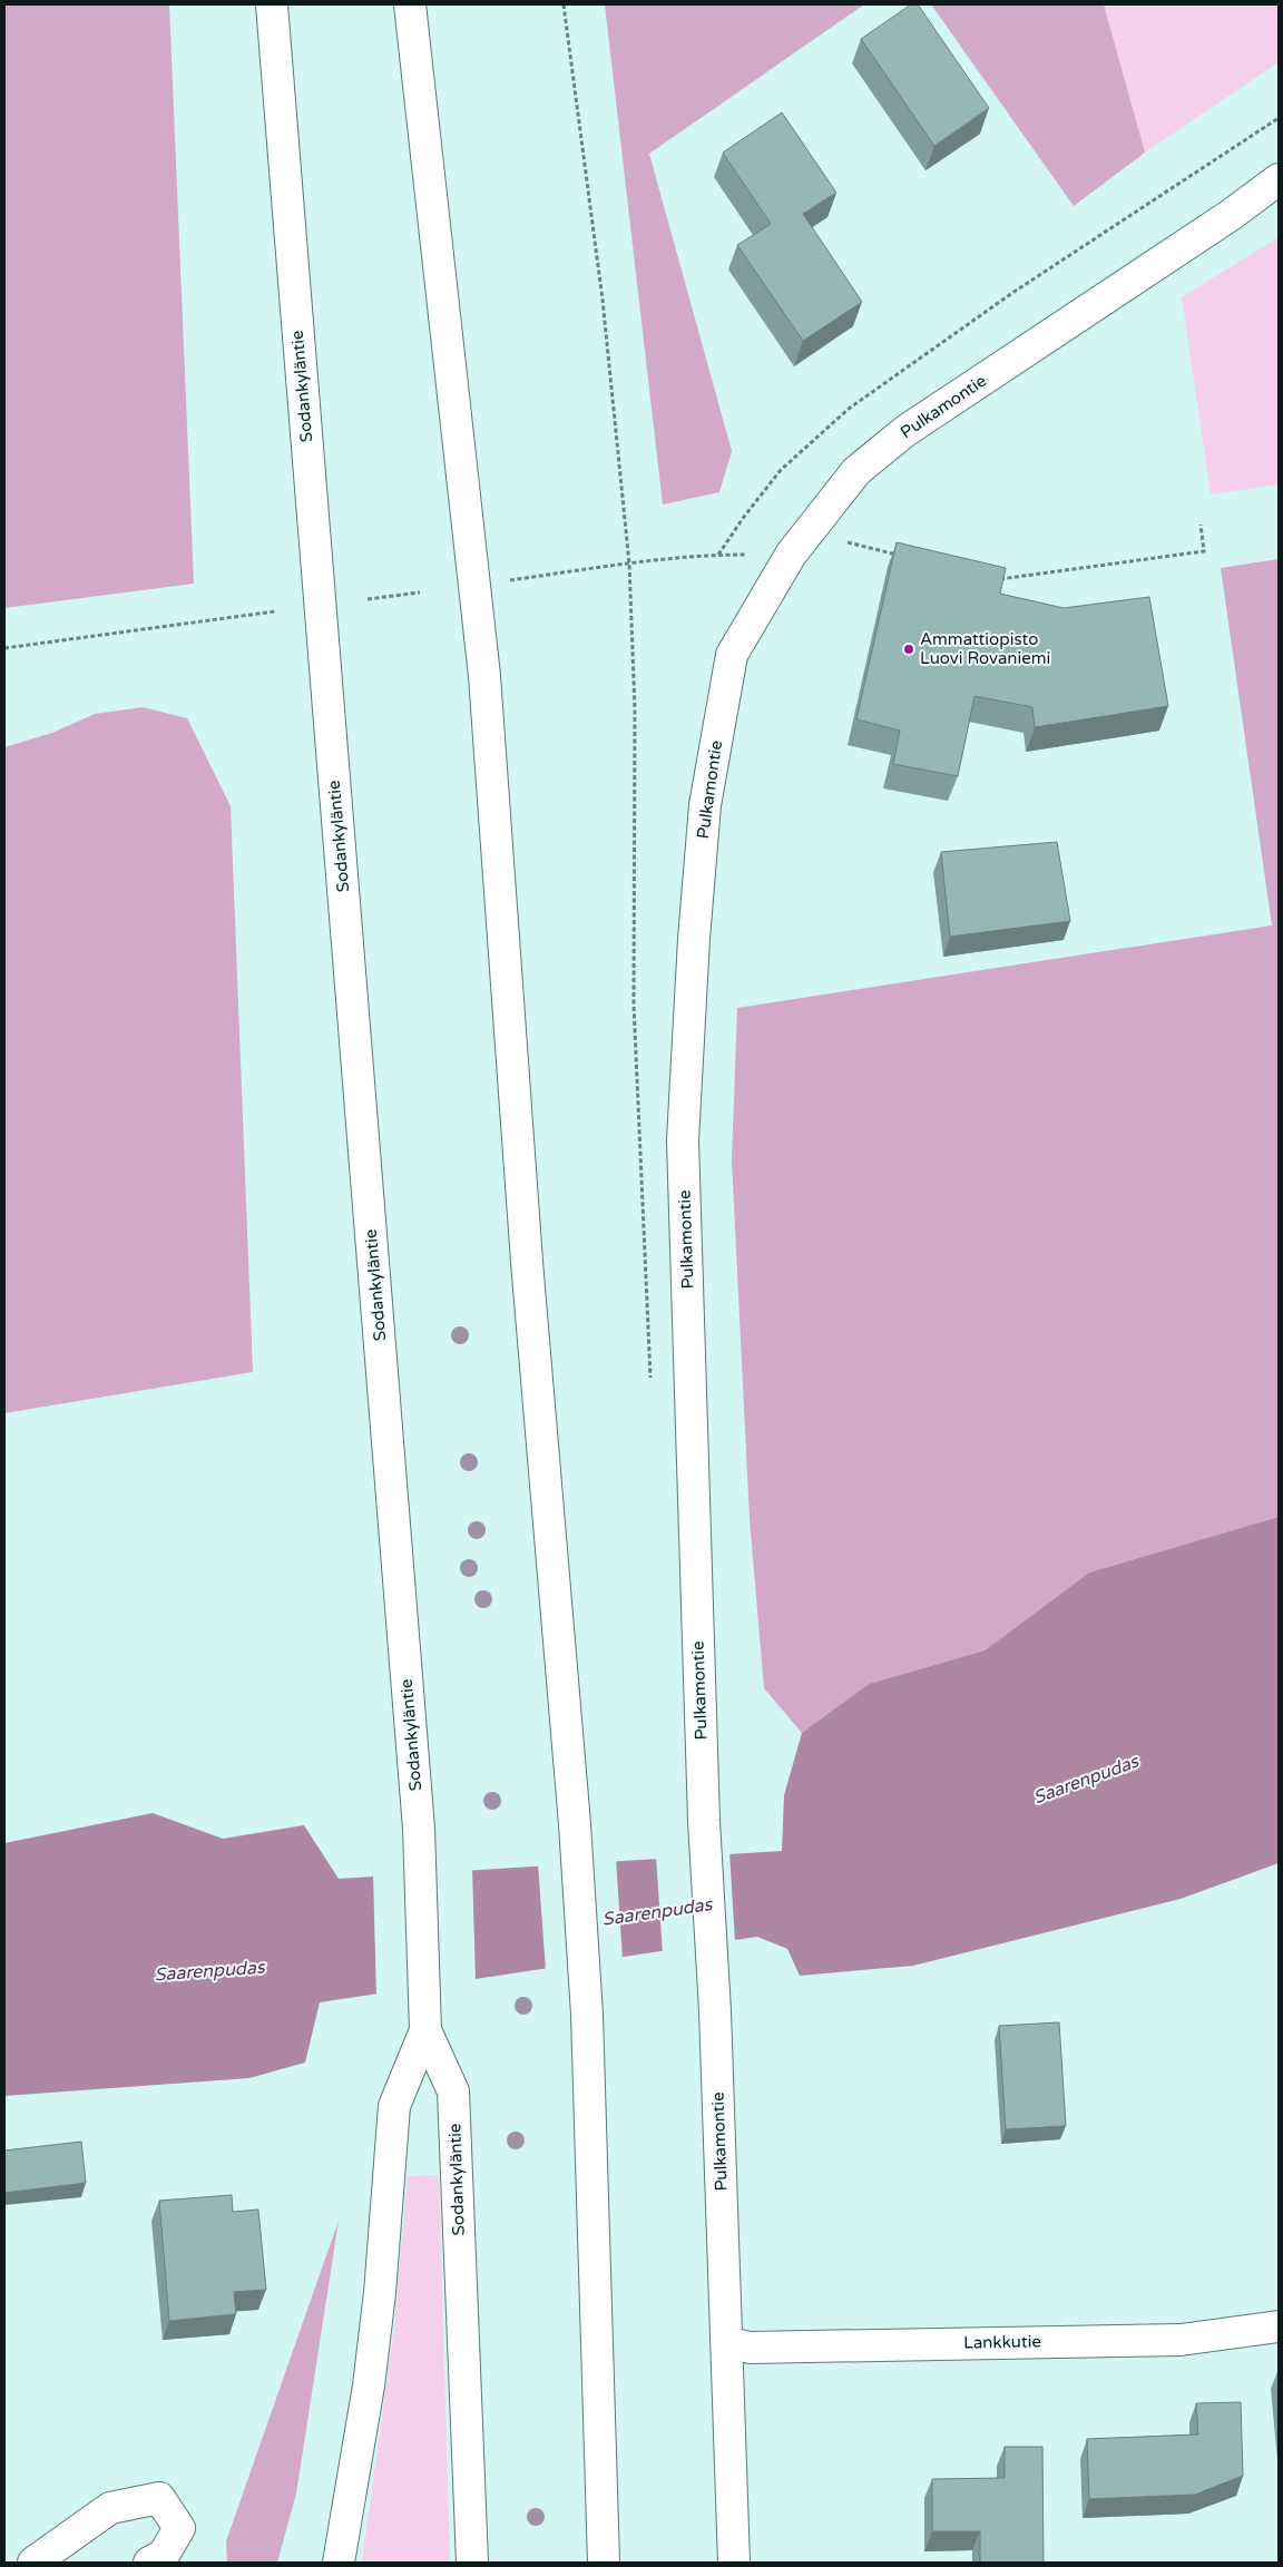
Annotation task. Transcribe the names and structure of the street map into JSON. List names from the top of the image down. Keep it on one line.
{"streets":{"main road":["Sodankyläntie","Pulkamontie","Lankkutie"]},"crossings":[["Pulkamontie","Lankkutie"]],"water":["Saarenpudas"],"places":["Ammattiopisto Luovi Rovaniemi"]}
